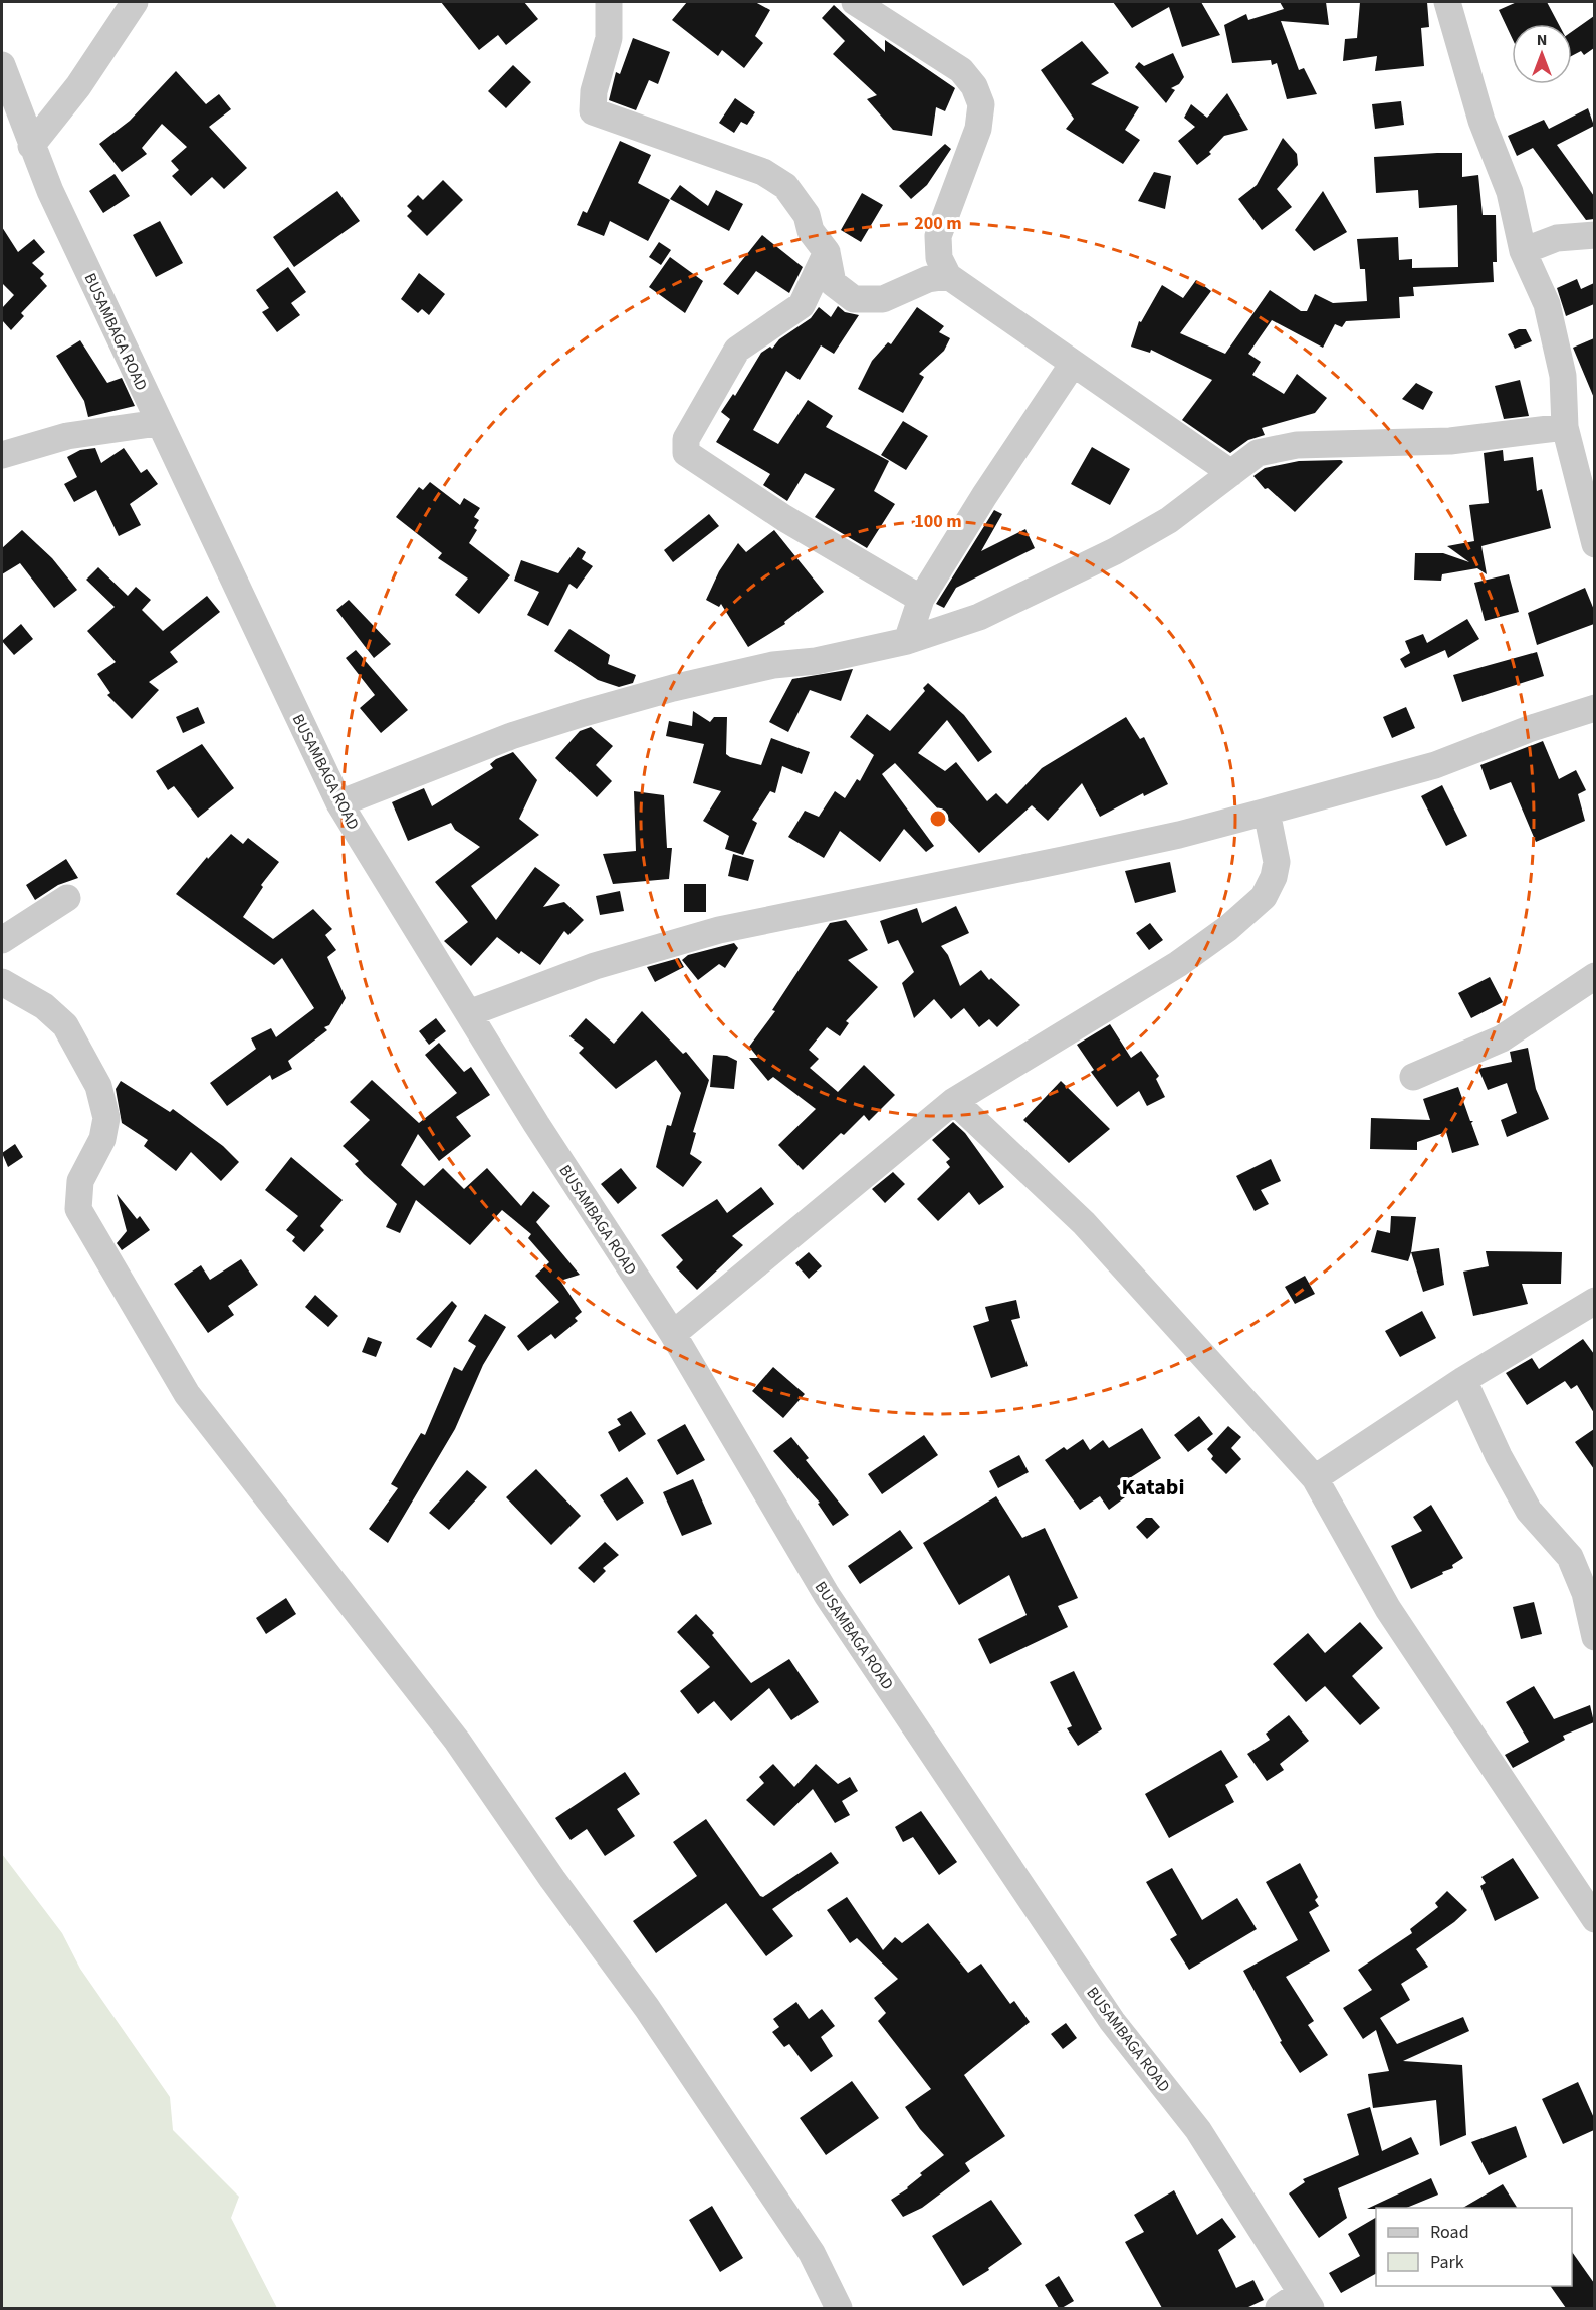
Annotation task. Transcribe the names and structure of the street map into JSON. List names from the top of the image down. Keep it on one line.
{"streets":{"street":["BUSAMBAGA ROAD"]},"districts":["Katabi"],"legend":["Road","Park"],"north":"top","rings":["200 m","100 m"]}
